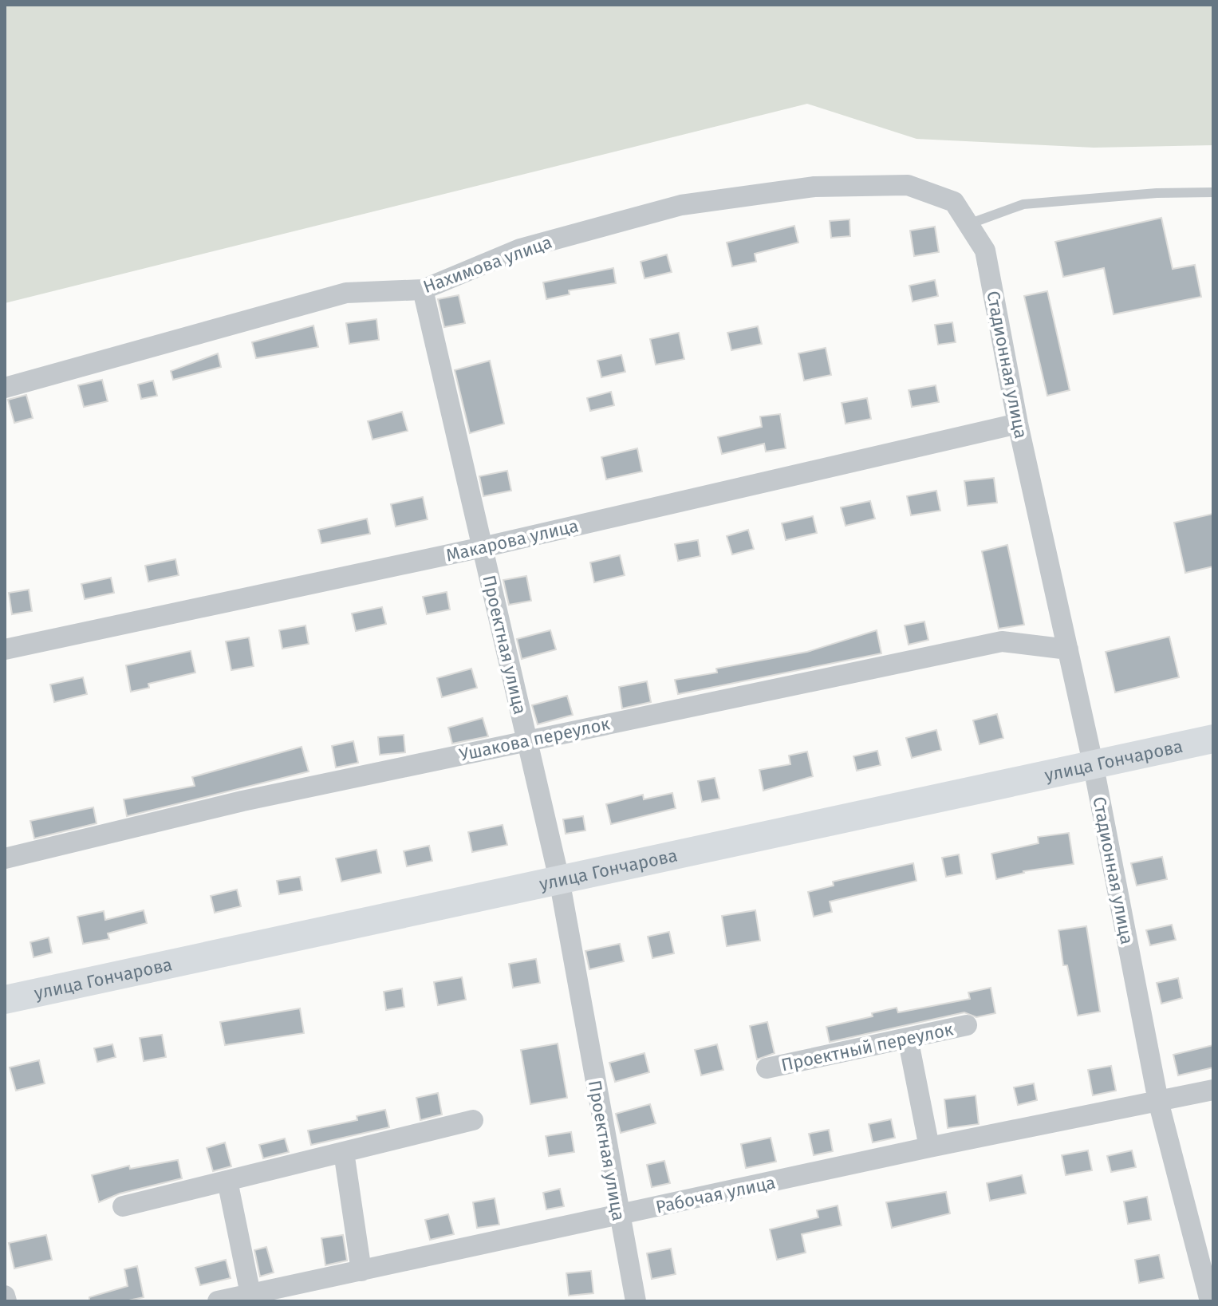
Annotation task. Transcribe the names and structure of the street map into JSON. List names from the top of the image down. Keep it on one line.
{"streets":{"street":["Нахимова улица","Стадионная улица","Макарова улица","Проектная улица","Ушакова переулок","улица Гончарова","Проектный переулок","Рабочая улица"]},"crossings":[["Нахимова улица","Стадионная улица"],["Нахимова улица","Проектная улица"],["Стадионная улица","Макарова улица"],["Стадионная улица","Ушакова переулок"],["Стадионная улица","улица Гончарова"],["Стадионная улица","Рабочая улица"],["Макарова улица","Проектная улица"],["Проектная улица","Ушакова переулок"],["Проектная улица","улица Гончарова"],["Проектная улица","Рабочая улица"]]}
